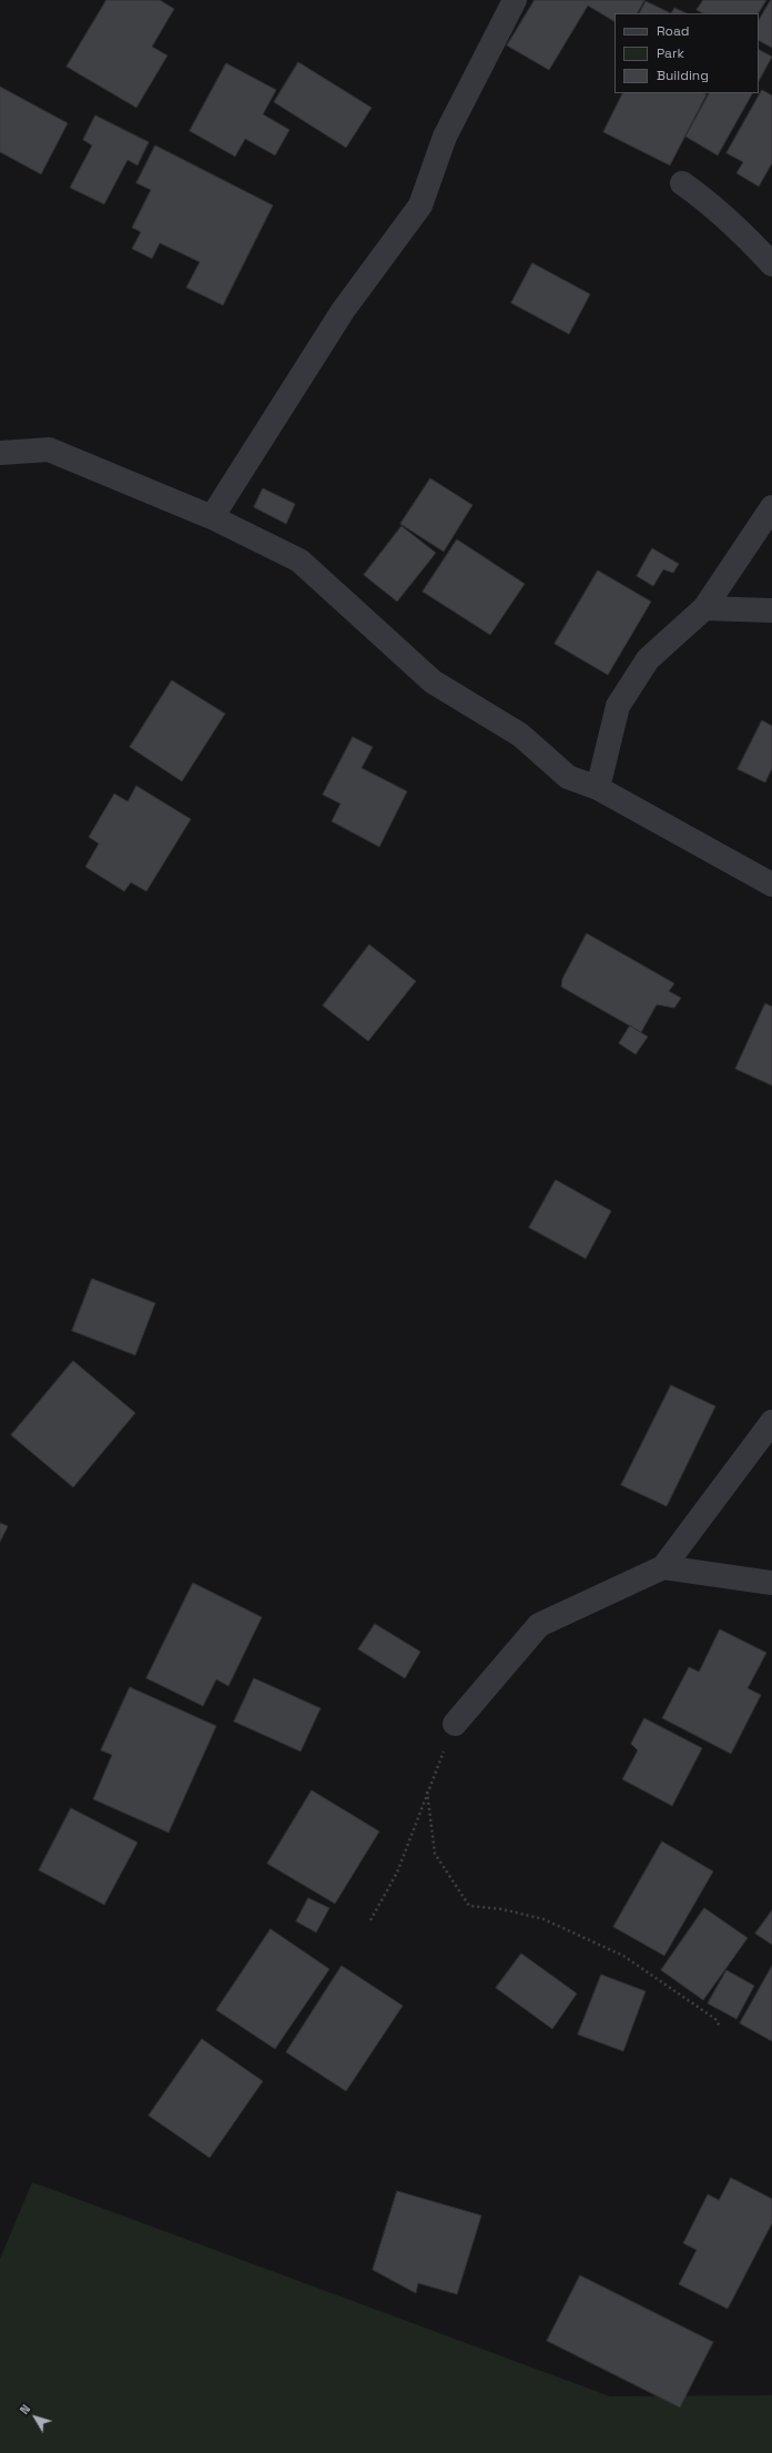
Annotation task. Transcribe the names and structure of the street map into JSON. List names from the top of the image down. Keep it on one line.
{"legend":["Road","Park","Building"],"north":"top left"}
